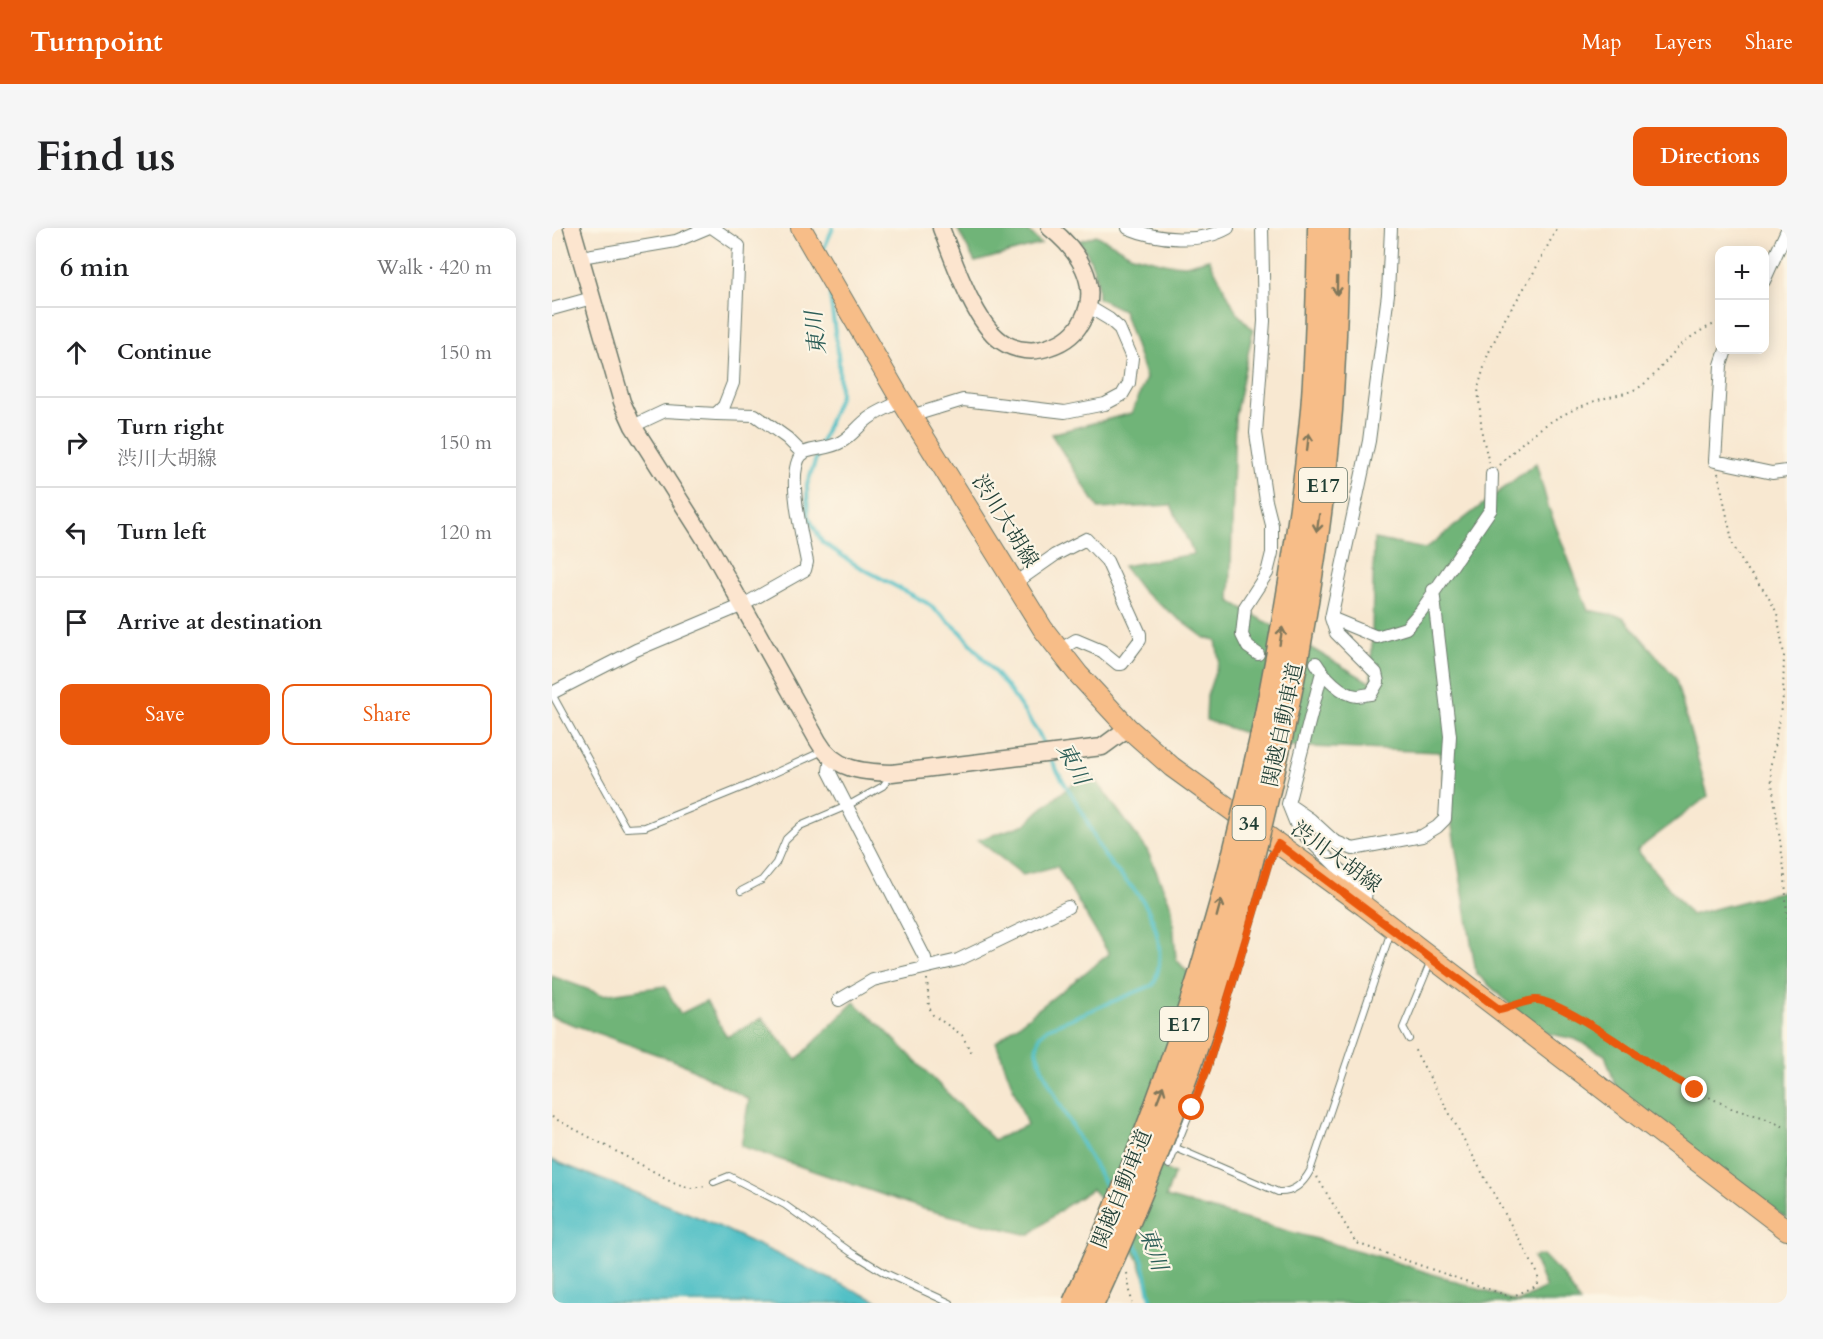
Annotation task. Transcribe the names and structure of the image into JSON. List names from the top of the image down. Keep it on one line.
{"streets":{"highway":["E17","関越自動車道"],"main road":["渋川大胡線","34"]},"water":["東川"],"page":{"header":"Turnpoint","nav":["Map","Layers","Share"],"buttons":["Directions",["Save","Share"]],"title":"Find us","heading":["6 min","Walk · 420 m"],"map_buttons":["+","−"],"list":[["Continue","150 m"],["Turn right","渋川大胡線","150 m"],["Turn left","120 m"],"Arrive at destination"]}}
